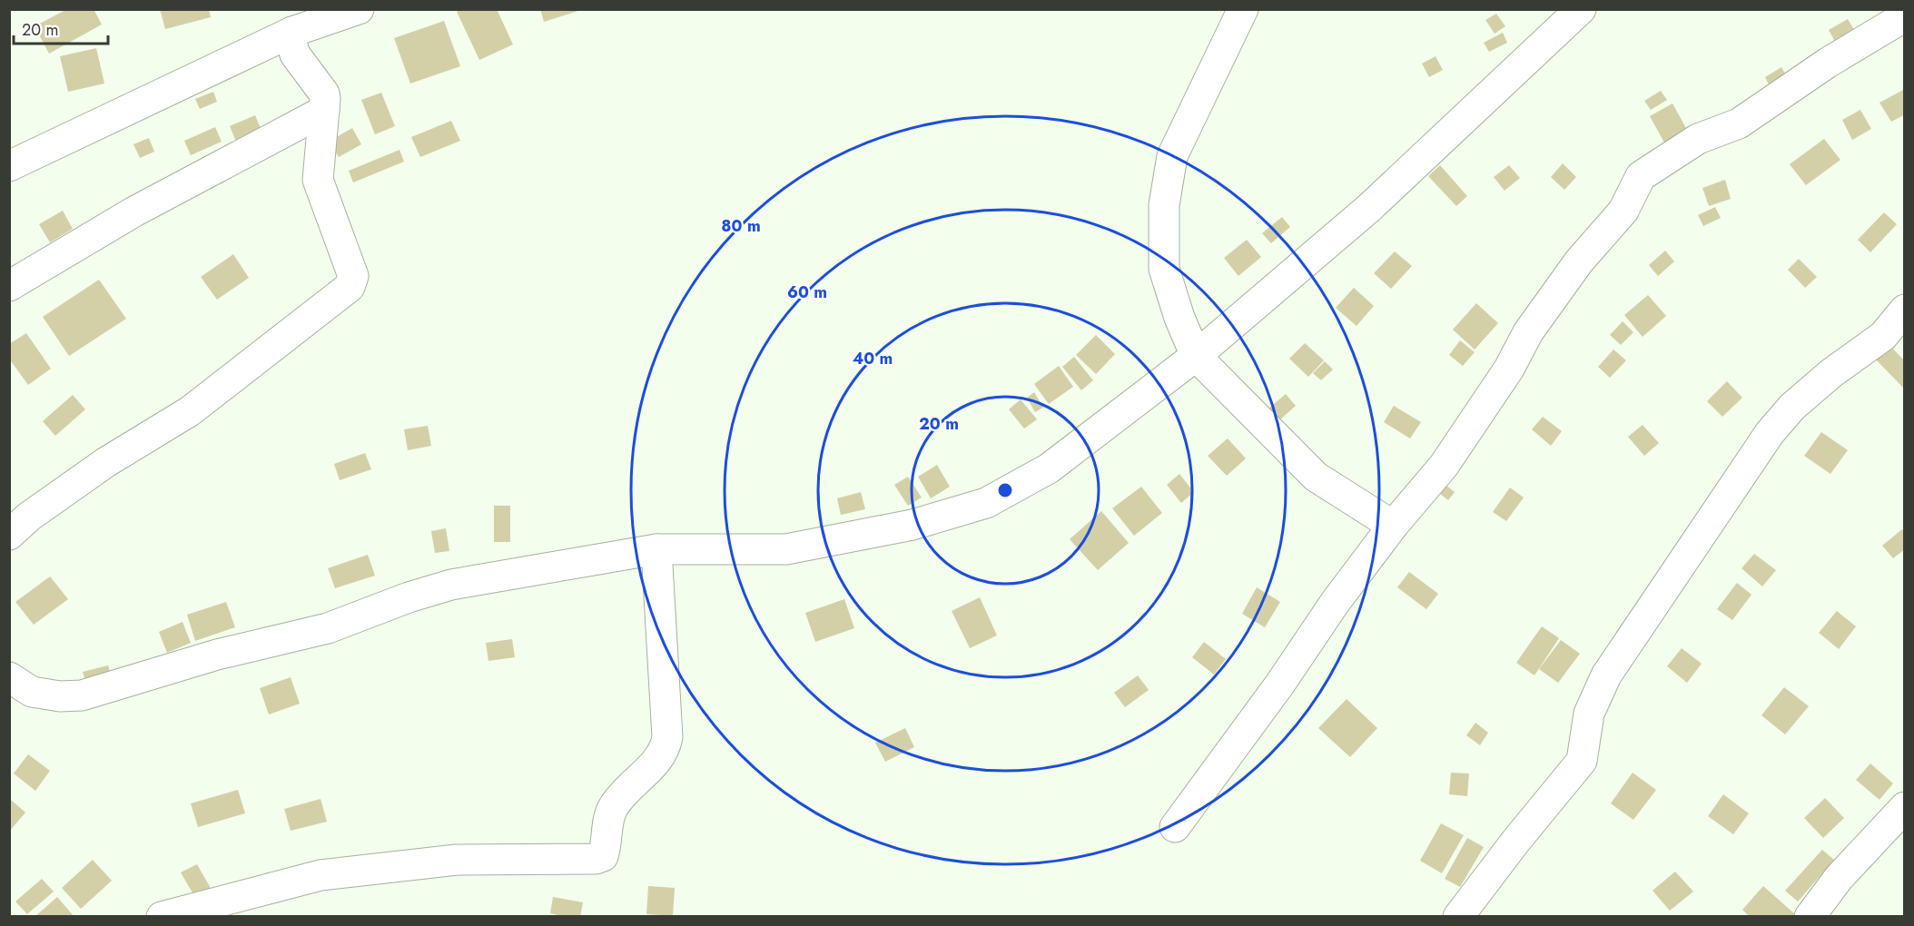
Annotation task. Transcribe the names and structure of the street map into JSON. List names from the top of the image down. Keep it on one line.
{"scale_bar":"20 m","rings":["80 m","60 m","40 m","20 m"]}
